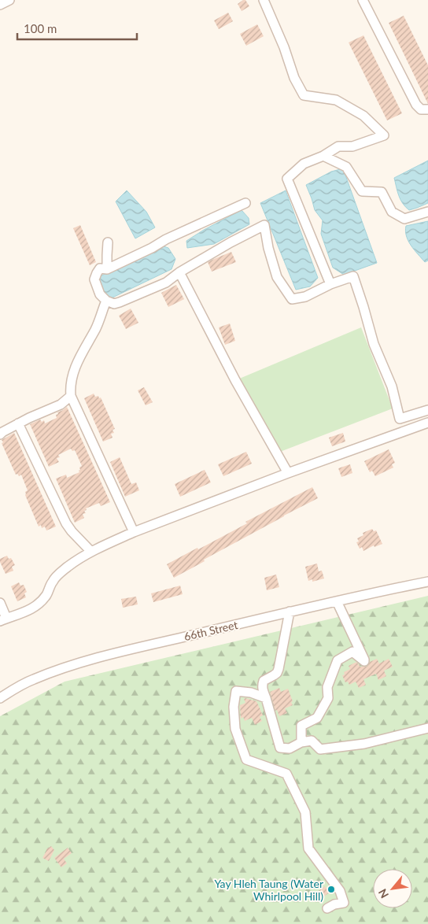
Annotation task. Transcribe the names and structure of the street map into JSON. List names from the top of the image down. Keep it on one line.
{"streets":{"street":["66th Street"]},"places":["Yay Hleh Taung (Water Whirlpool Hill)"],"scale_bar":"100 m","north":"bottom left"}
